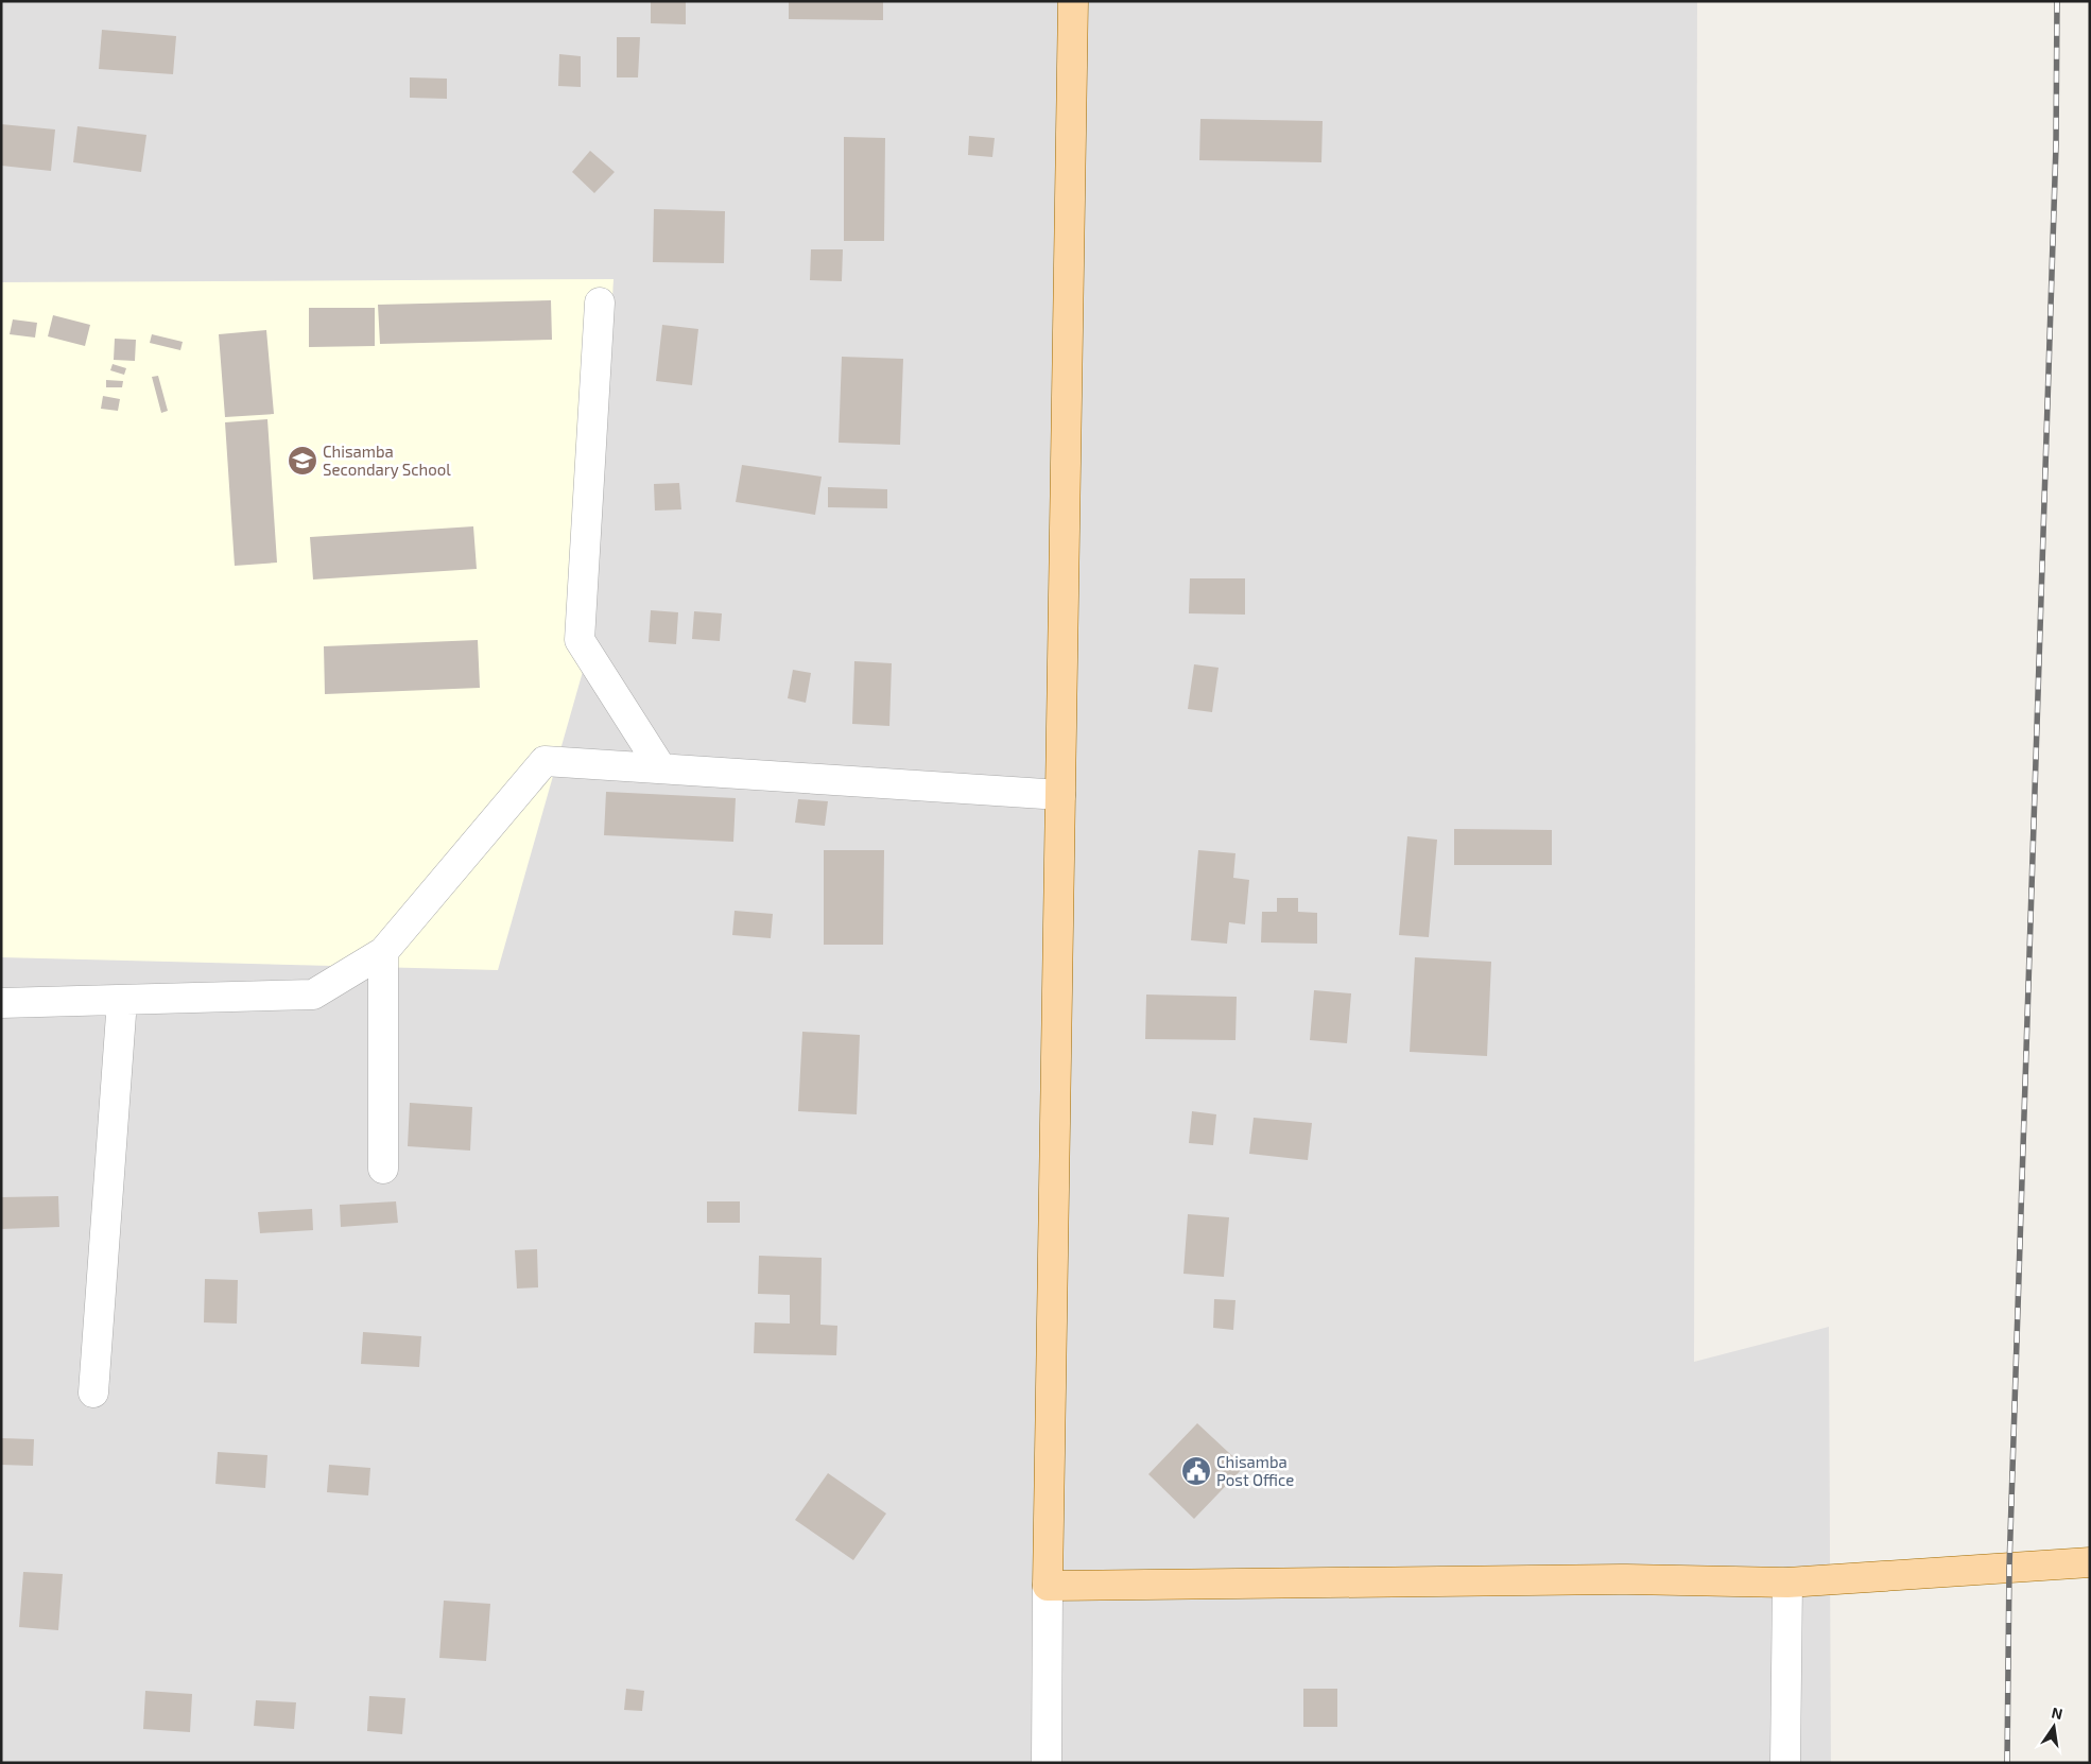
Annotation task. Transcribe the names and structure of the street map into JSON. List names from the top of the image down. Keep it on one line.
{"places":{"school or university":["Chisamba Secondary School"],"public building":["Chisamba Post Office"]},"north":"top"}
